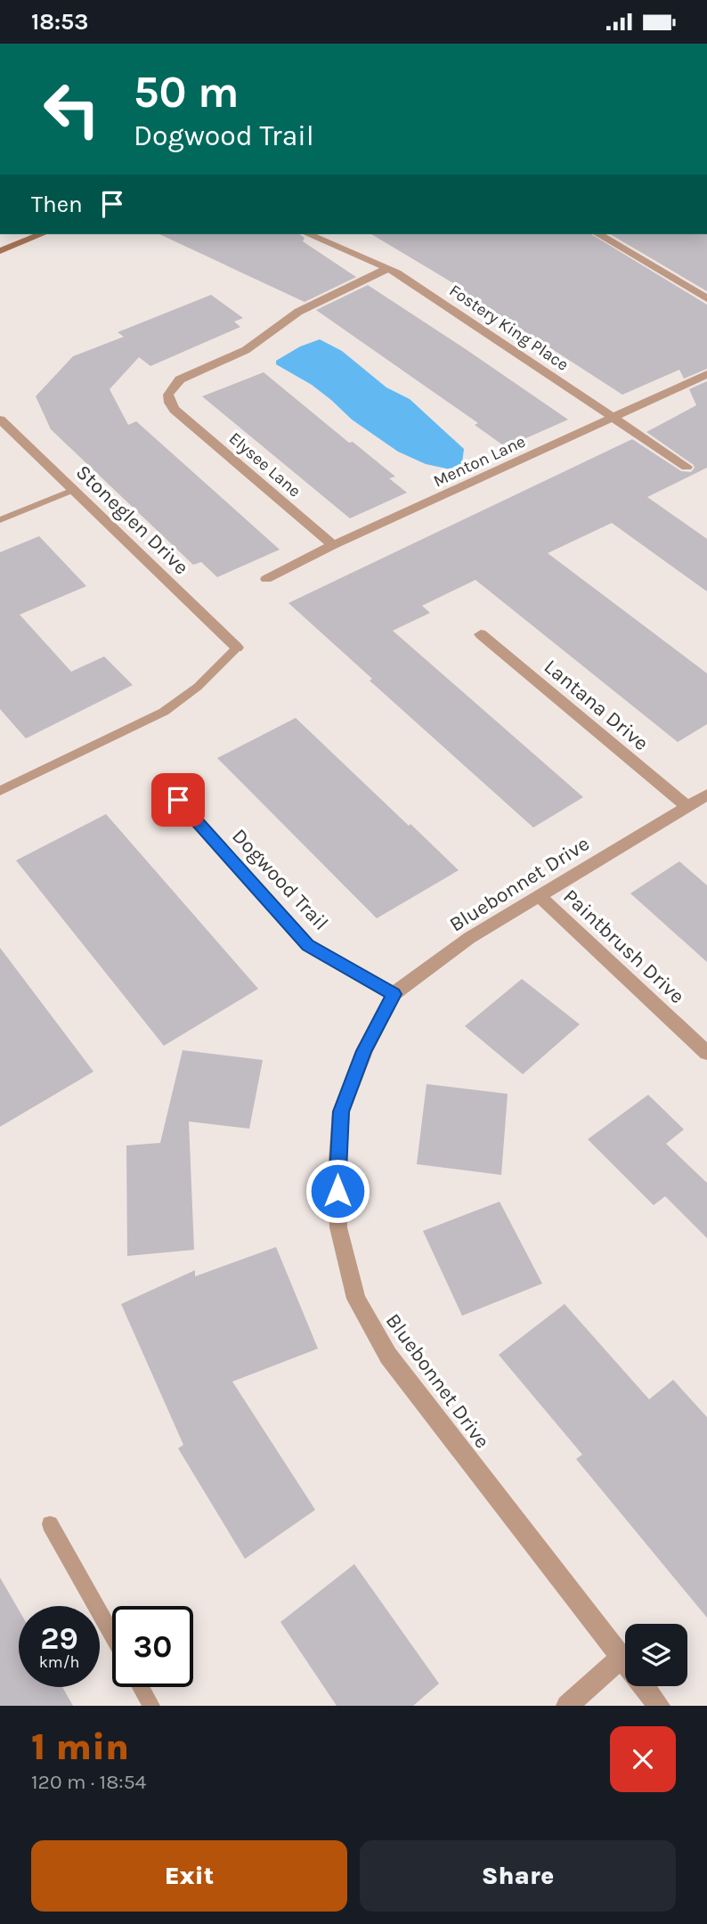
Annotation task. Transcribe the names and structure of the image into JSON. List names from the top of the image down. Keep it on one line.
{"streets":{"street":["Fostery King Place","Menton Lane","Elysee Lane","Stoneglen Drive","Lantana Drive","Dogwood Trail","Bluebonnet Drive","Paintbrush Drive"]},"crossings":[["Fostery King Place","Menton Lane"],["Fostery King Place","Elysee Lane"],["Menton Lane","Elysee Lane"],["Lantana Drive","Bluebonnet Drive"],["Dogwood Trail","Bluebonnet Drive"],["Bluebonnet Drive","Paintbrush Drive"]],"page":{"status":"18:53","turn":["50 m","Dogwood Trail"],"then":"Then","speed":"29 km/h","limit":"30","heading":["1 min","120 m · 18:54"],"buttons":["Exit","Share"]}}
